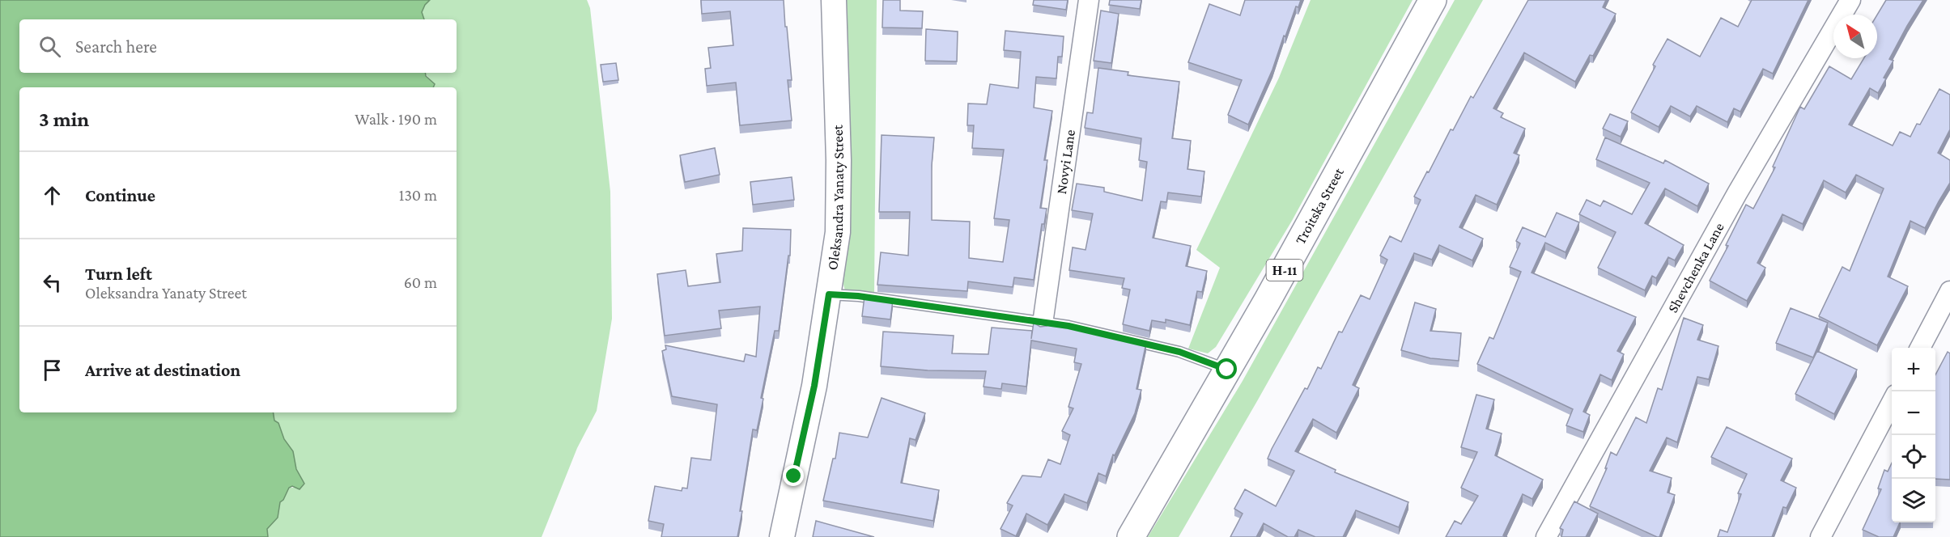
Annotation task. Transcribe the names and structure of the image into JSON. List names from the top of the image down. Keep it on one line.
{"streets":{"main road":["Troitska Street","Н-11"],"street":["Novyi Lane","Oleksandra Yanaty Street","Shevchenka Lane"]},"north":"top left","page":{"search":"Search here","heading":["3 min","Walk · 190 m"],"list":[["Continue","130 m"],["Turn left","Oleksandra Yanaty Street","60 m"],"Arrive at destination"],"map_buttons":["+","−"]}}
